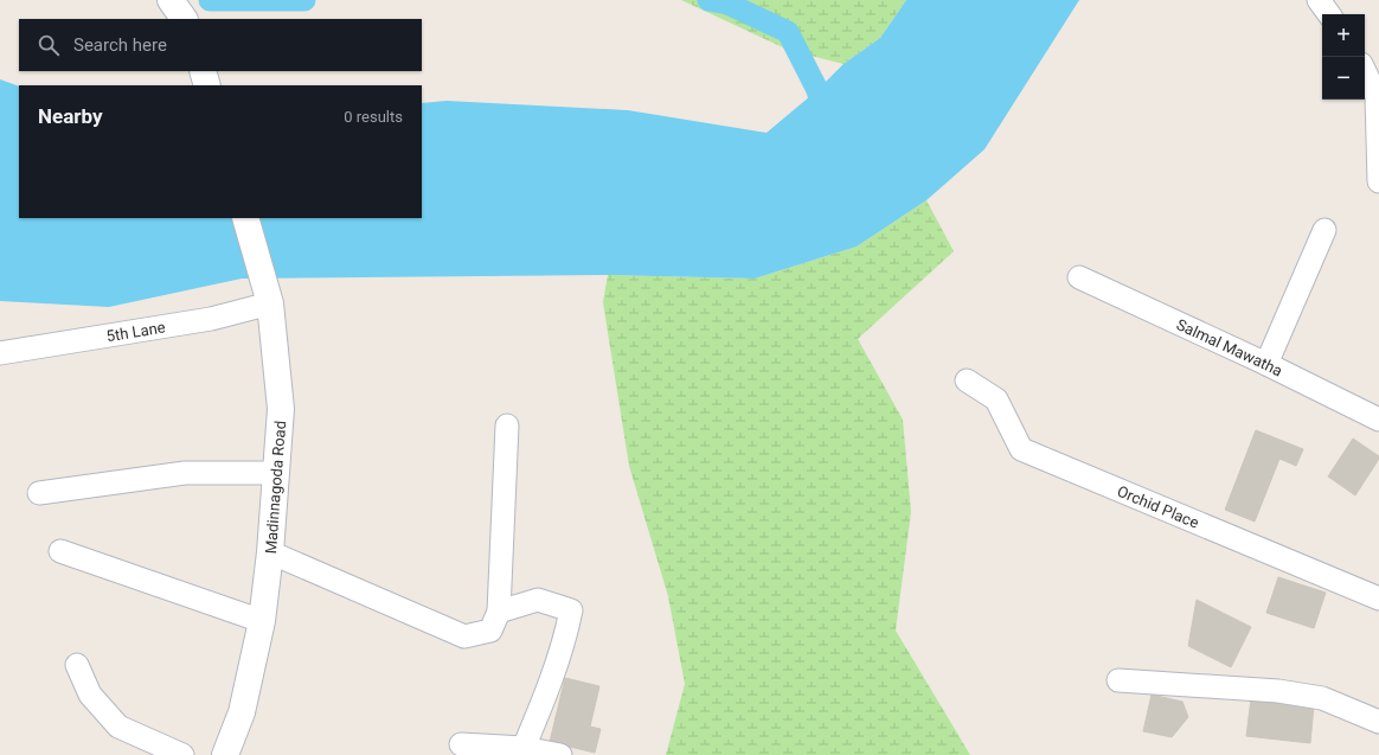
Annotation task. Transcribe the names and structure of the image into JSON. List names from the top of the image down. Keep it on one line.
{"streets":{"street":["5th Lane","Salmal Mawatha","Madinnagoda Road","Orchid Place"]},"crossings":[["5th Lane","Madinnagoda Road"]],"page":{"map_buttons":["+","−"],"search":"Search here","heading":["Nearby","0 results"]}}
